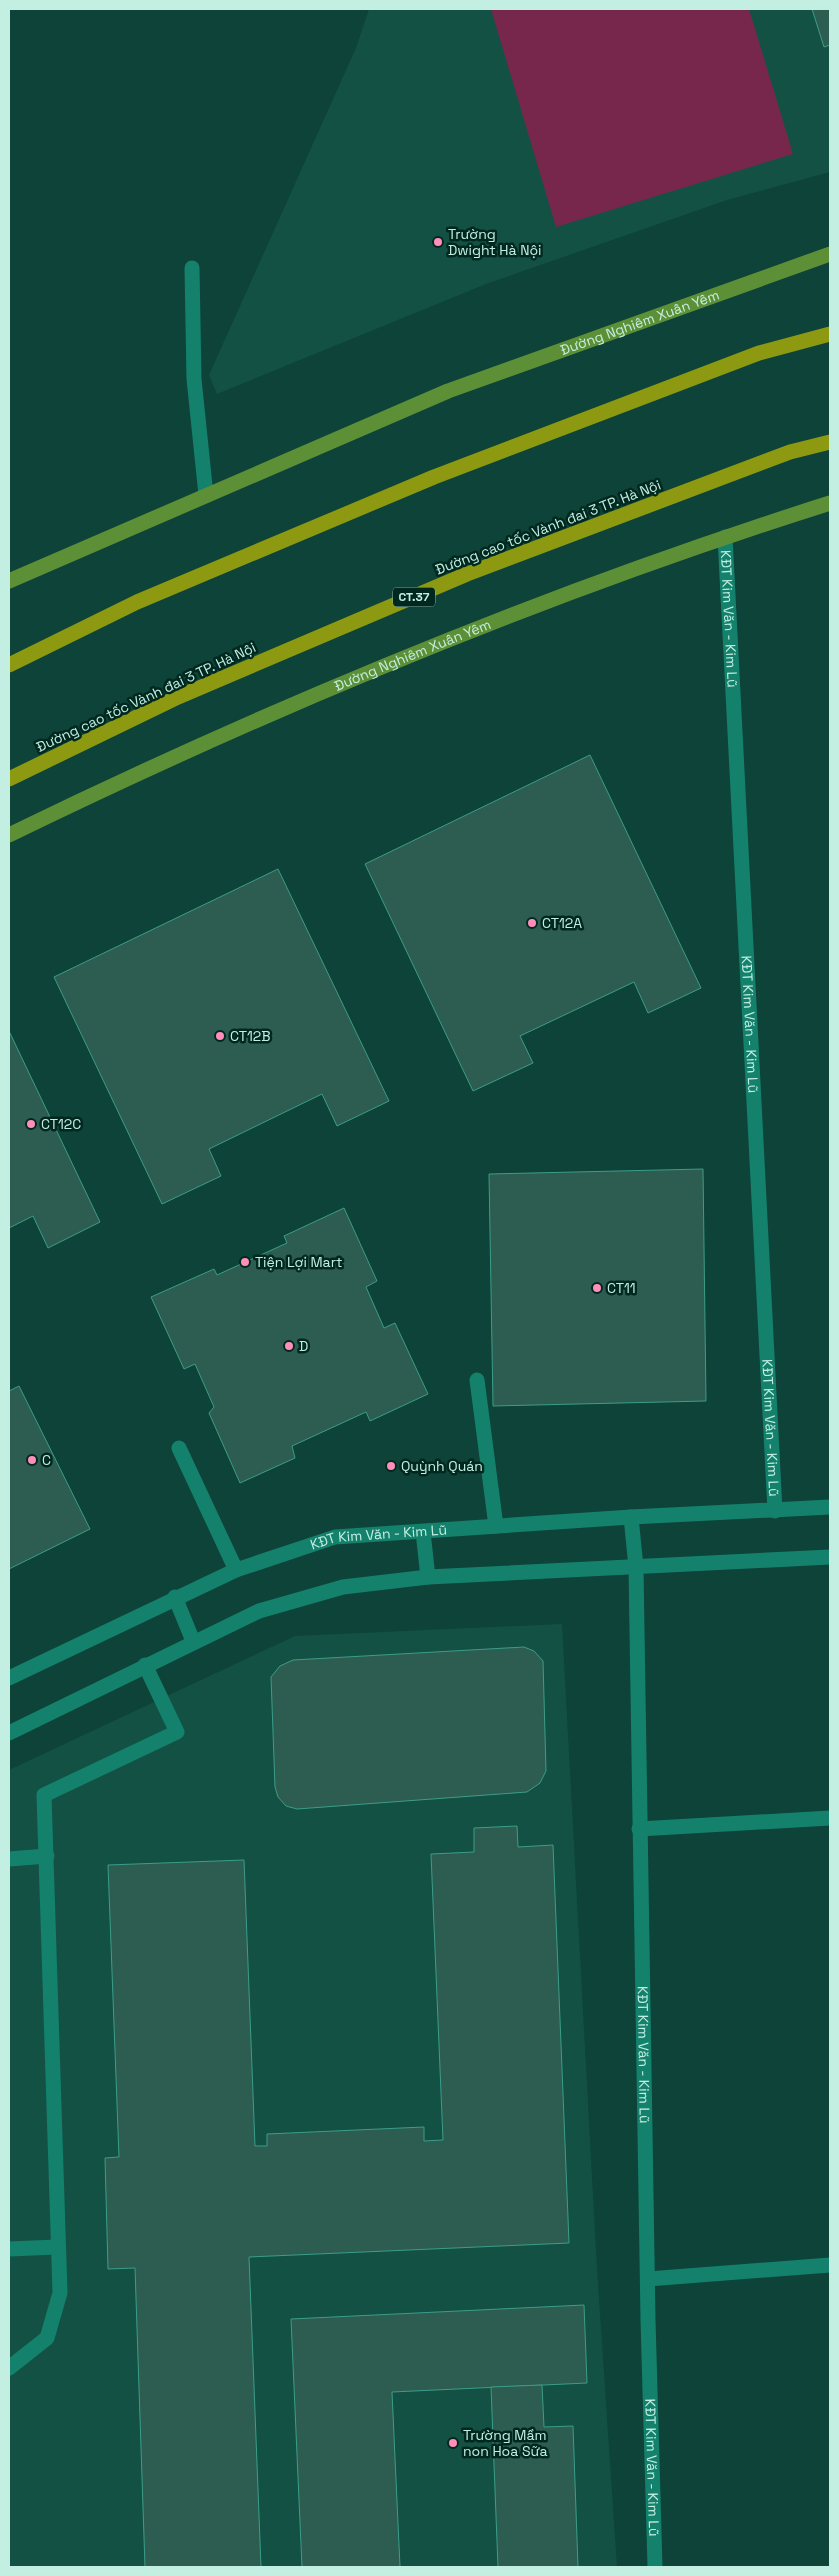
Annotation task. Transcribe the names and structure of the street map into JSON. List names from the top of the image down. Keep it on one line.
{"streets":{"highway":["Đường cao tốc Vành đai 3 TP. Hà Nội","CT.37"],"main road":["Đường Nghiêm Xuân Yêm"],"street":["KĐT Kim Văn - Kim Lũ"]},"crossings":[["Đường Nghiêm Xuân Yêm","KĐT Kim Văn - Kim Lũ"]],"places":["Trường Dwight Hà Nội","CT12A","CT12B","CT12C","Tiện Lợi Mart","CT11","D","C","Quỳnh Quán","Trường Mầm non Hoa Sữa"]}
